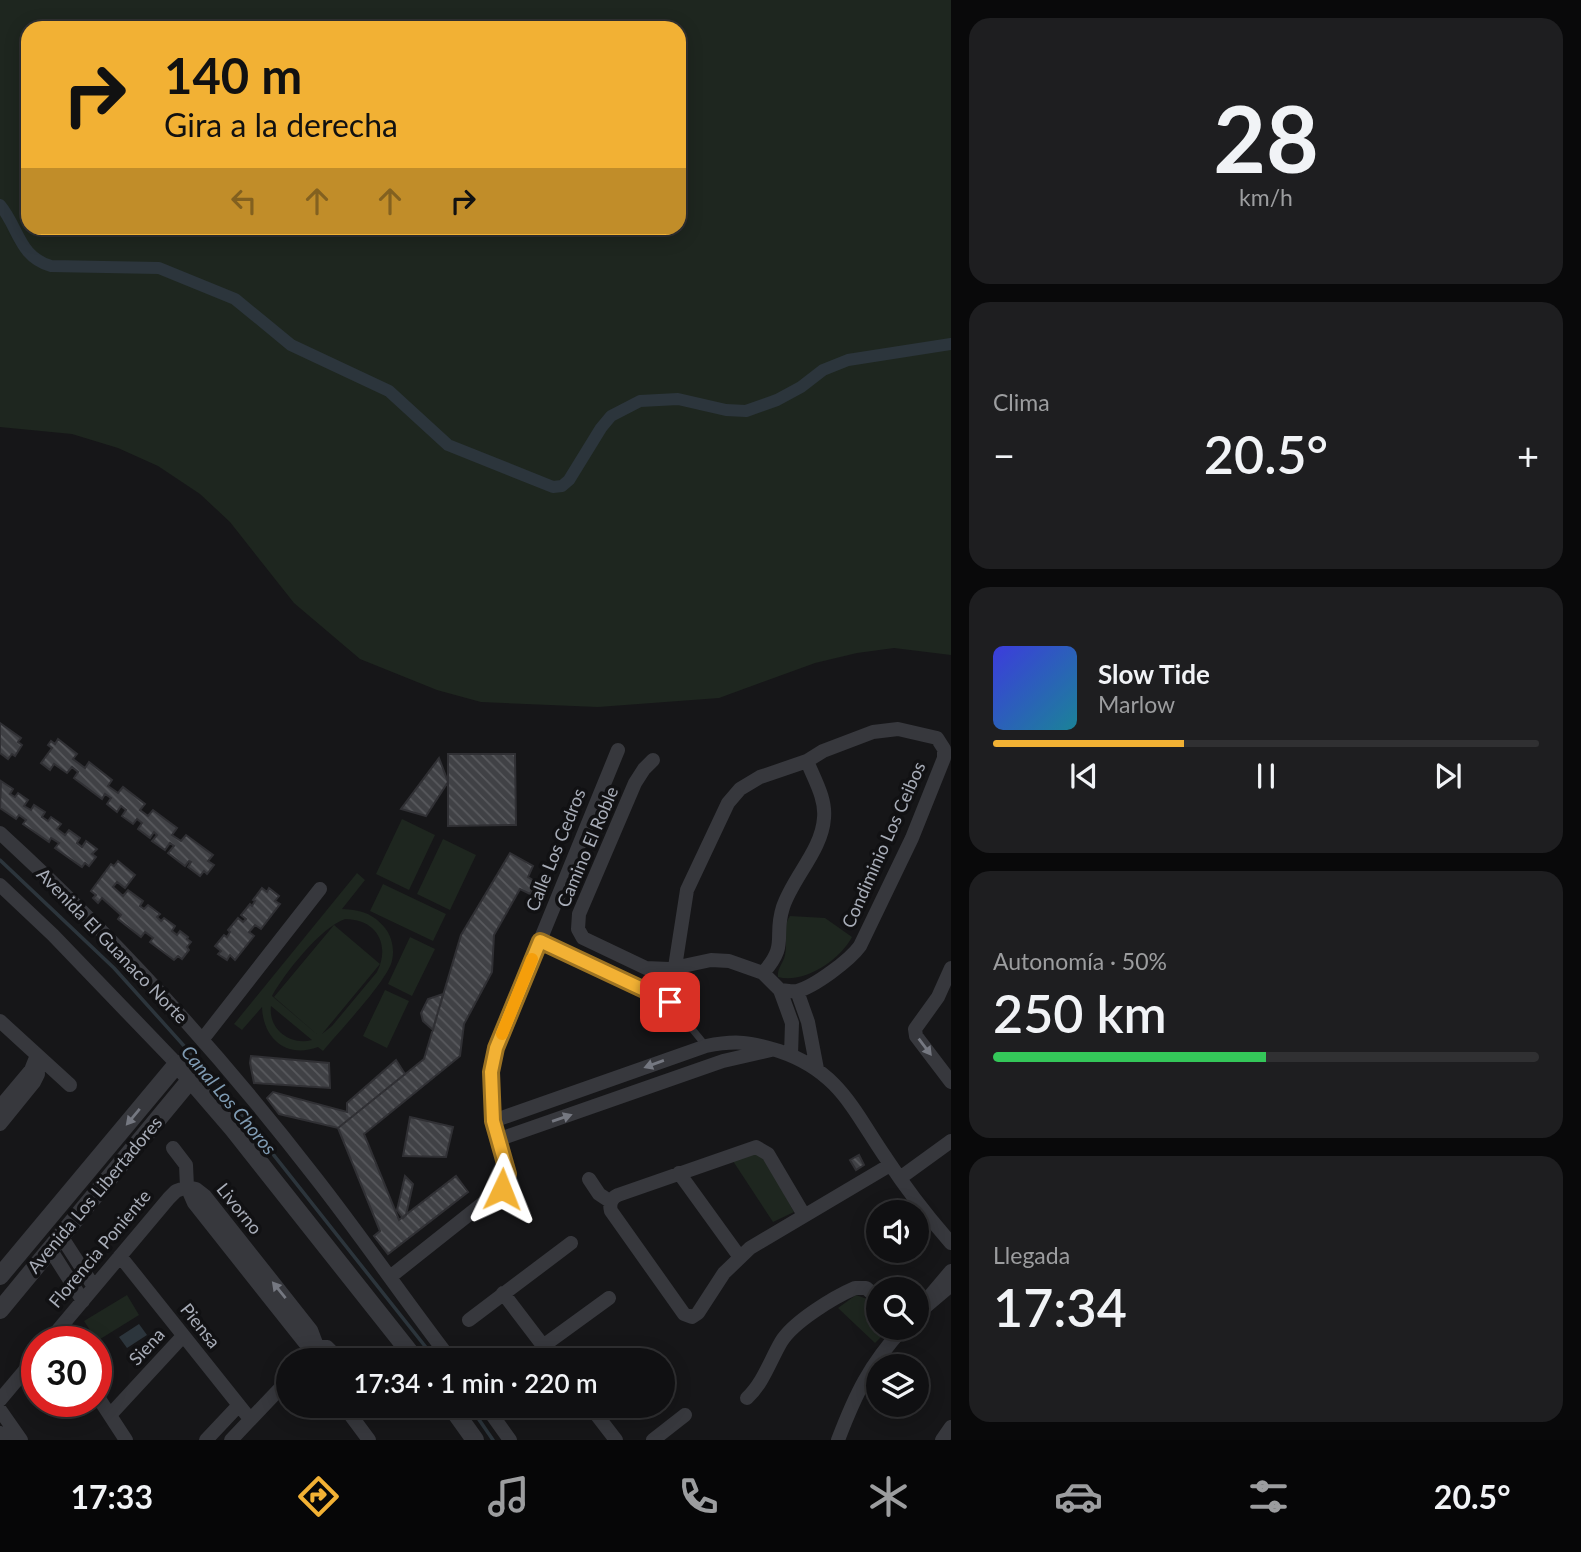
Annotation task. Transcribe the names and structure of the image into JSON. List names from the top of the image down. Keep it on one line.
{"streets":{"street":["Condiminio Los Ceibos","Camino El Roble","Calle Los Cedros","Avenida El Guanaco Norte","Avenida Los Libertadores","Livorno","Florencia Poniente","Piensa","Siena"]},"crossings":[["Condiminio Los Ceibos","Camino El Roble"],["Calle Los Cedros","Avenida El Guanaco Norte"],["Avenida El Guanaco Norte","Avenida Los Libertadores"],["Livorno","Florencia Poniente"],["Florencia Poniente","Piensa"],["Piensa","Siena"]],"water":["Canal Los Choros"],"page":{"tile":[["28","km/h"],"Clima",["Autonomía · 50%","250 km"],["Llegada","17:34"]],"turn":["140 m","Gira a la derecha"],"heat":["−","20.5°","+"],"song":["Slow Tide","Marlow"],"limit":"30","trip":"17:34 · 1 min · 220 m","tabs":["17:33","20.5°"]}}
